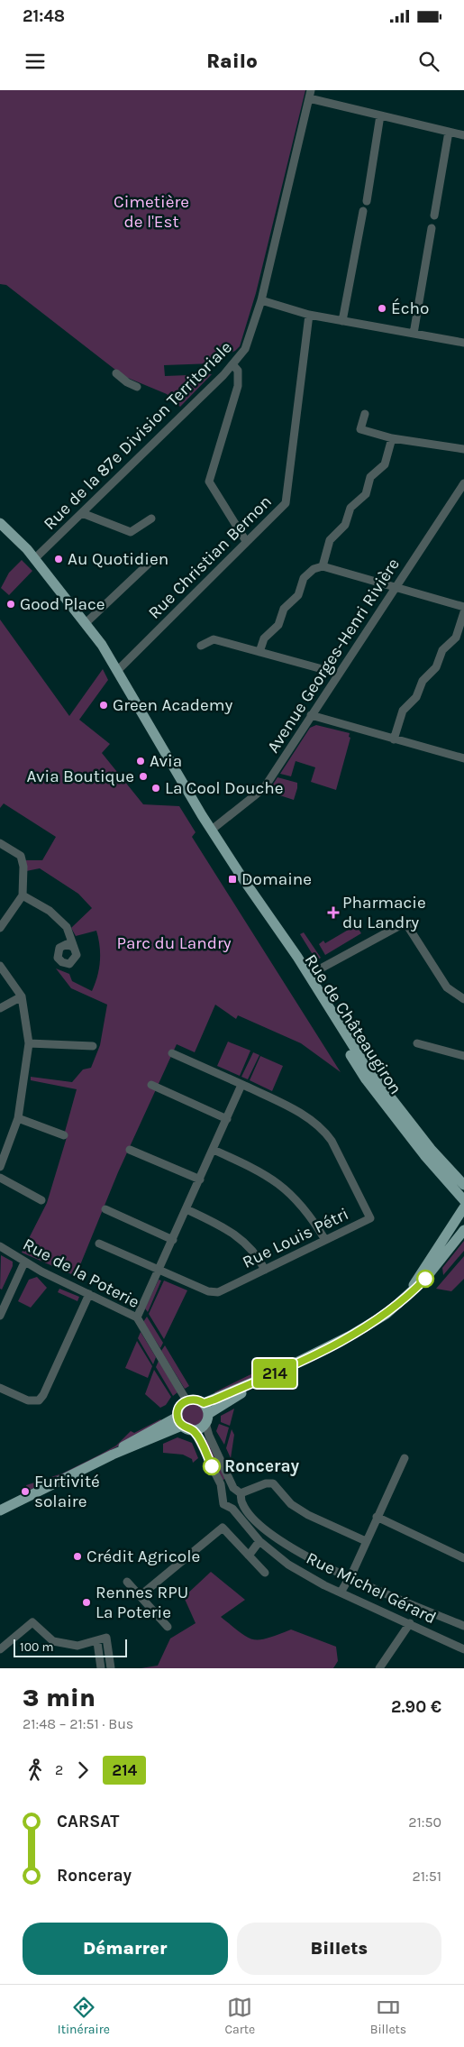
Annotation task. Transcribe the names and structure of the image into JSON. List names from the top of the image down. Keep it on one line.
{"streets":{"main road":["Rue de Châteaugiron"],"street":["Rue de la 87e Division Territoriale","Rue Christian Bernon","Avenue Georges-Henri Rivière","Rue Louis Pétri","Rue de la Poterie","Rue Michel Gérard"]},"crossings":[["Rue de la 87e Division Territoriale","Rue de Châteaugiron"],["Rue Christian Bernon","Rue de Châteaugiron"],["Avenue Georges-Henri Rivière","Rue de Châteaugiron"],["Rue de la Poterie","Rue Michel Gérard"]],"parks":["Cimetière de l'Est","Parc du Landry"],"places":{"other":["Écho","Au Quotidien","Good Place","Green Academy","Avia","Avia Boutique","La Cool Douche","Ronceray","Furtivité solaire","Crédit Agricole","Rennes RPU La Poterie"],"transit":["Domaine"],"health":["Pharmacie du Landry"]},"lines":["bus line 214"],"scale_bar":"100 m","page":{"status":"21:48","header":"Railo","on_map":"214","scale":"100 m","heading":["3 min","21:48 – 21:51 · Bus","2.90 €"],"legs":["2","214"],"list":[{"name":"CARSAT","value":"21:50"},{"name":"Ronceray","value":"21:51"}],"buttons":["Démarrer","Billets"],"tabs":["Itinéraire","Carte","Billets"]}}
